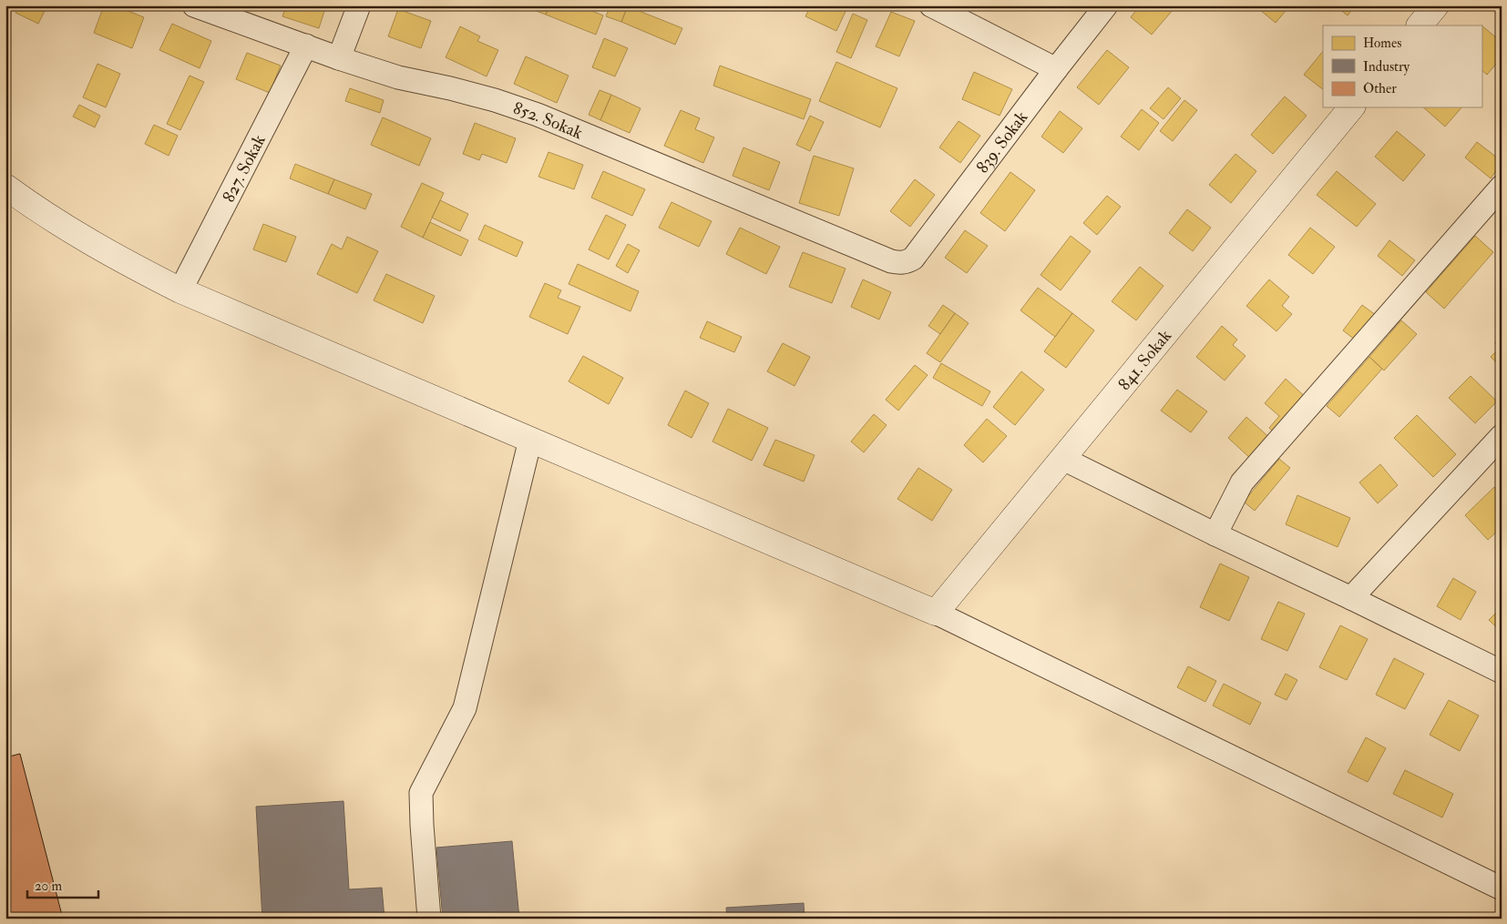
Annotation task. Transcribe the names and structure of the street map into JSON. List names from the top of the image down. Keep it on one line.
{"streets":{"street":["852. Sokak","839. Sokak","827. Sokak","841. Sokak"]},"crossings":[["852. Sokak","839. Sokak"],["852. Sokak","827. Sokak"]],"legend":["Homes","Industry","Other"],"scale_bar":"20 m"}
